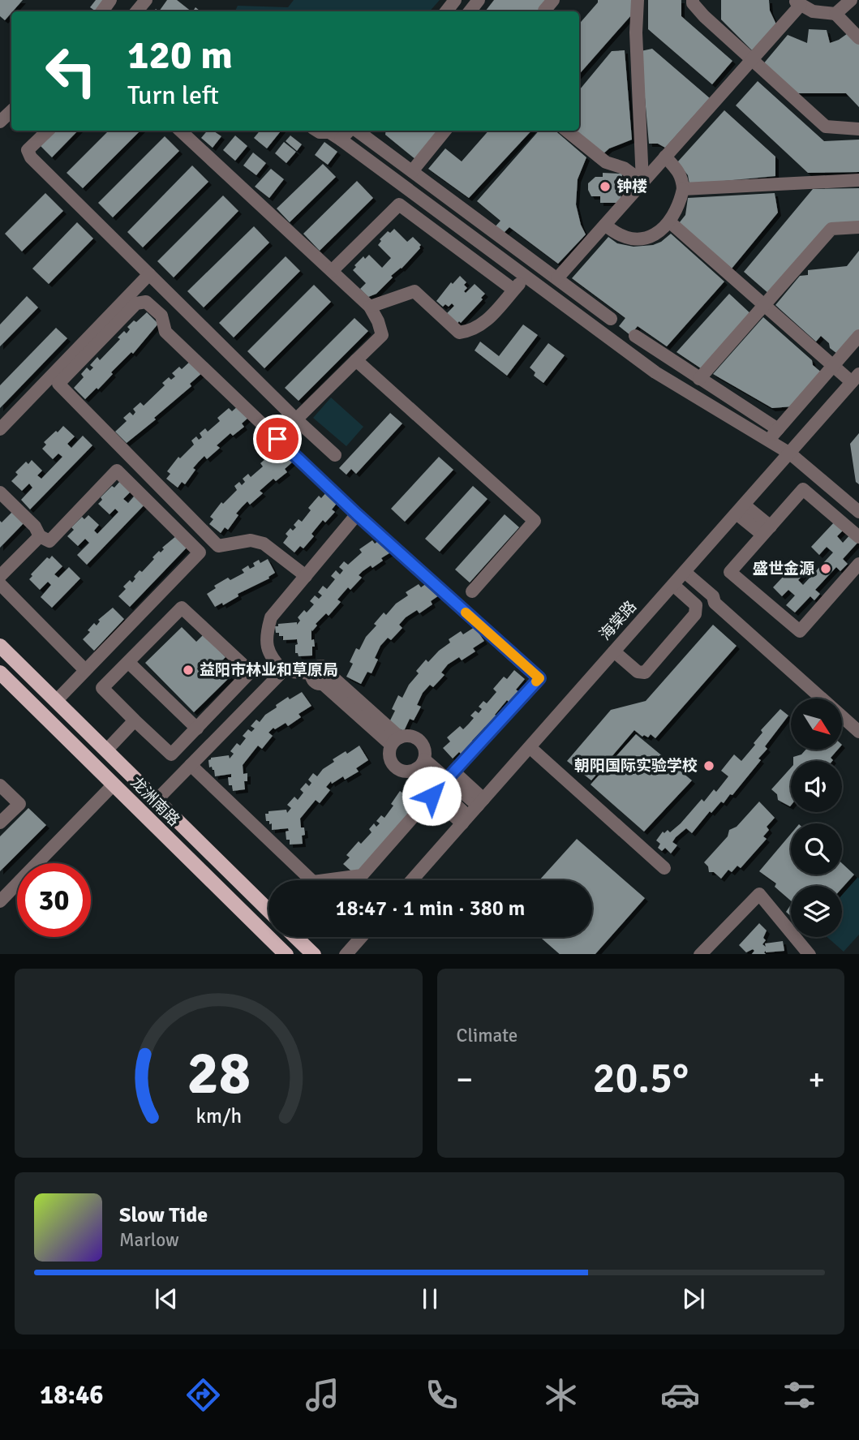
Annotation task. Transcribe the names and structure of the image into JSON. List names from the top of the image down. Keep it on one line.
{"streets":{"main road":["龙洲南路"],"street":["海棠路"]},"places":["钟楼","盛世金源","益阳市林业和草原局","朝阳国际实验学校"],"north":"bottom right","page":{"turn":["120 m","Turn left"],"limit":"30","trip":"18:47 · 1 min · 380 m","tile":"Climate","heat":["−","20.5°","+"],"song":["Slow Tide","Marlow"],"tabs":"18:46","gauge":["28","km/h"]}}
